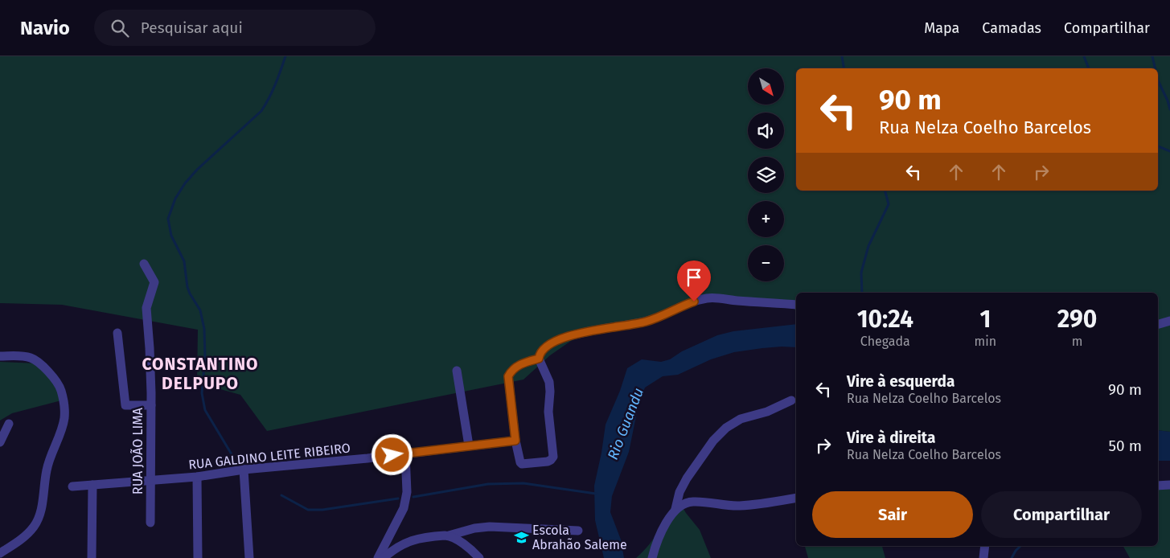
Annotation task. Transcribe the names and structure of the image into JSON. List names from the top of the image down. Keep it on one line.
{"streets":{"street":["RUA JOÃO LIMA","RUA GALDINO LEITE RIBEIRO"]},"crossings":[["RUA JOÃO LIMA","RUA GALDINO LEITE RIBEIRO"]],"districts":["CONSTANTINO DELPUPO"],"water":["Rio Guandu"],"places":{"school or university":["Escola Abrahão Saleme"]},"north":"bottom right","page":{"header":"Navio","search":"Pesquisar aqui","nav":["Mapa","Camadas","Compartilhar"],"map_buttons":["+","−"],"turn":["90 m","Rua Nelza Coelho Barcelos"],"eta":["10:24","Chegada","1","min","290","m"],"list":[{"name":"Vire à esquerda","note":"Rua Nelza Coelho Barcelos","value":"90 m"},{"name":"Vire à direita","note":"Rua Nelza Coelho Barcelos","value":"50 m"}],"buttons":["Sair","Compartilhar"]}}
